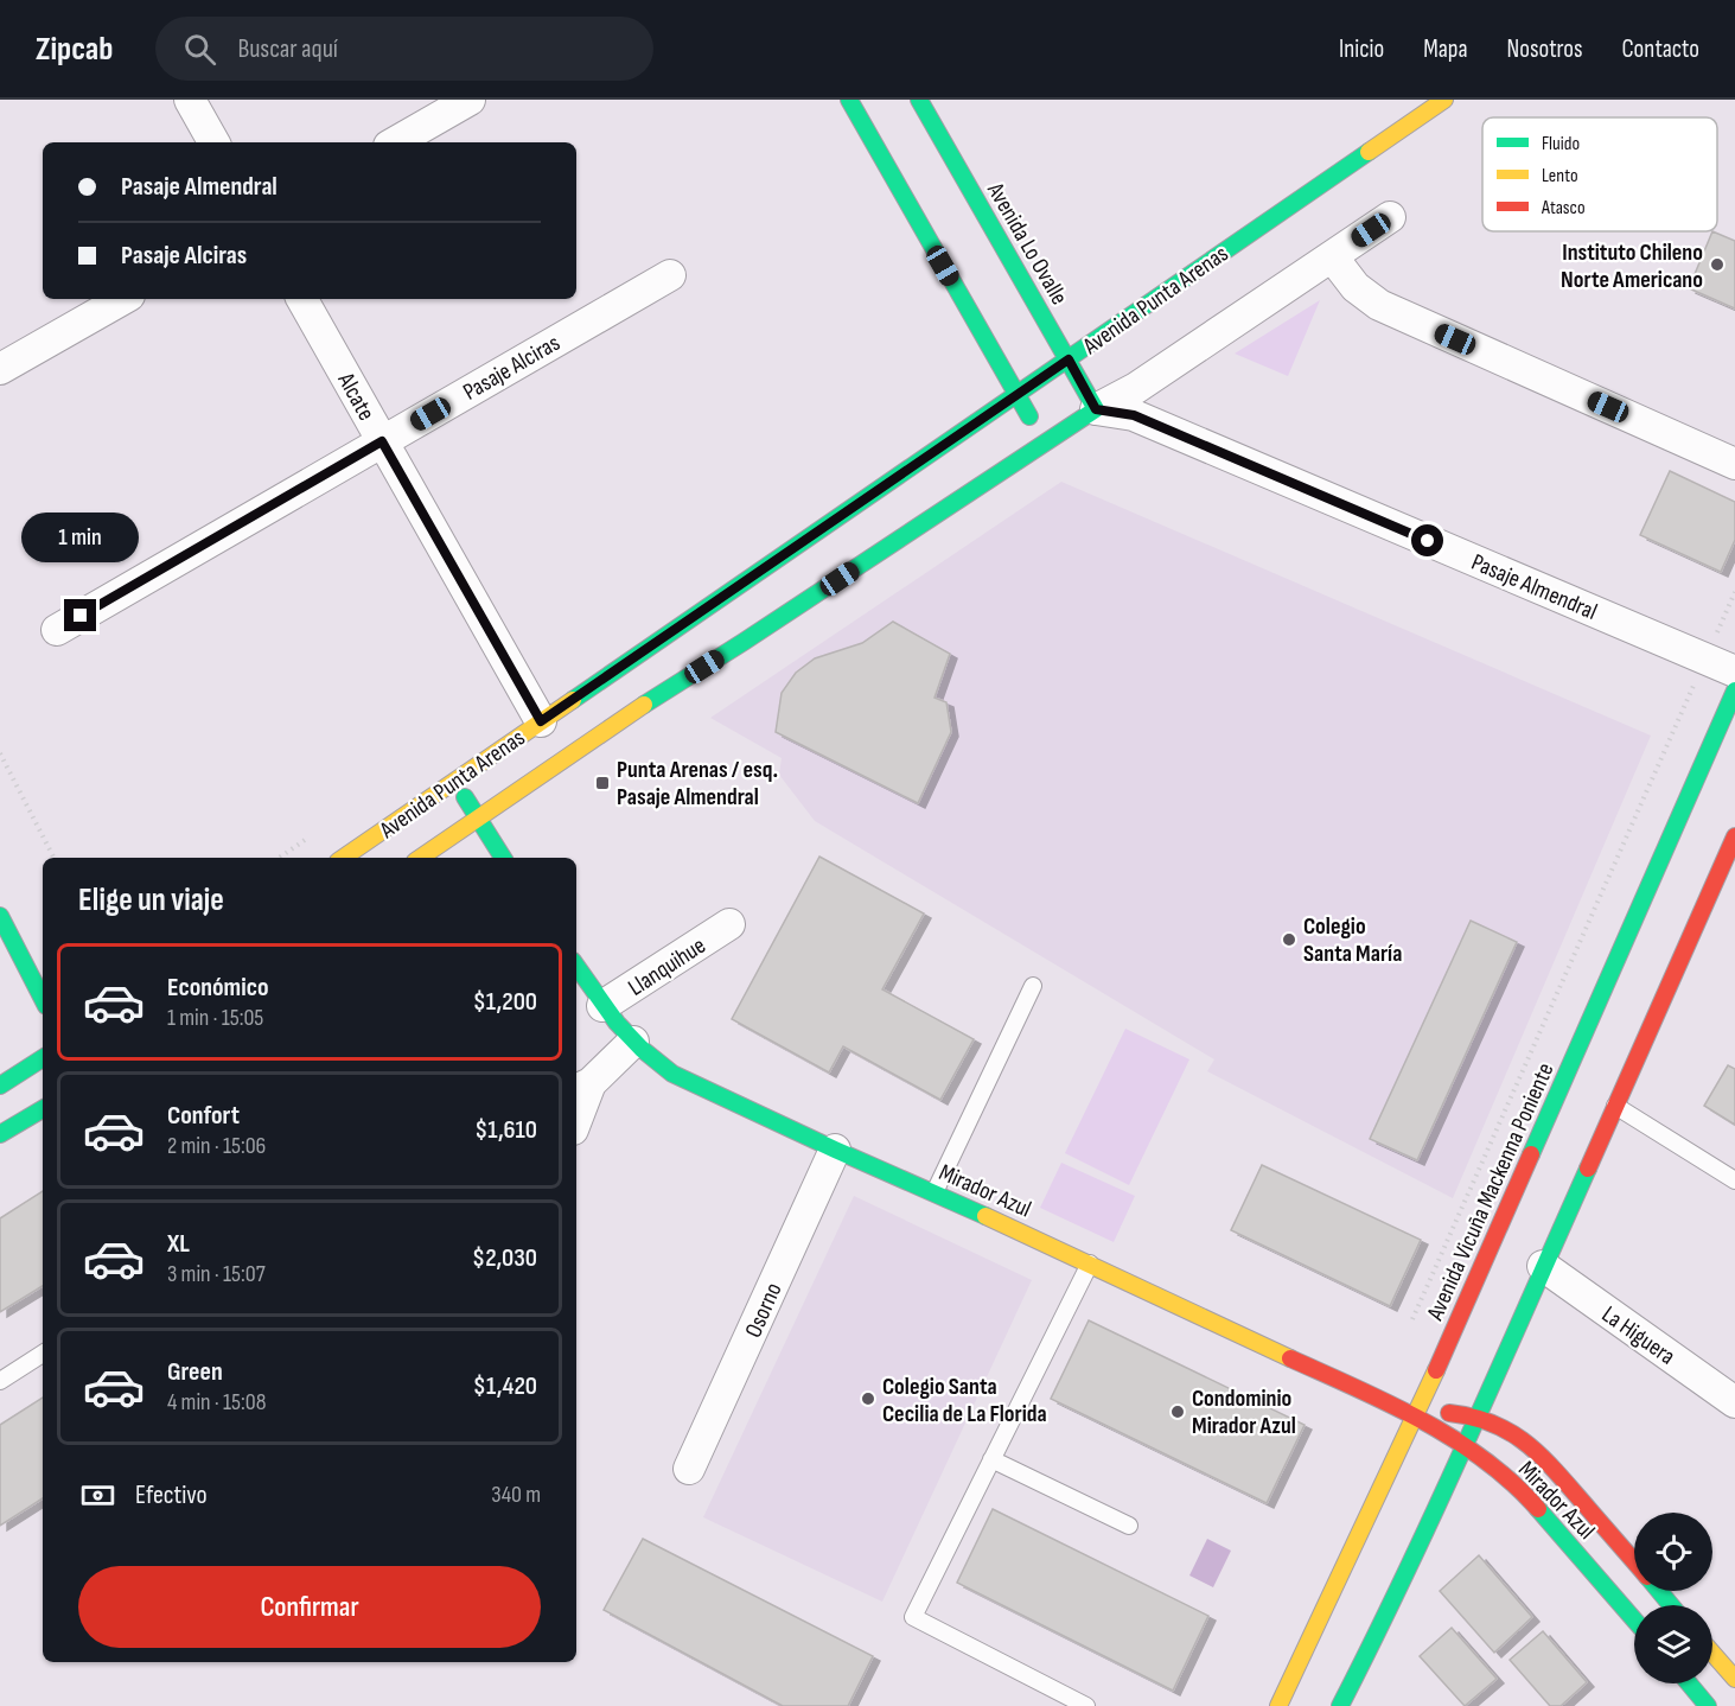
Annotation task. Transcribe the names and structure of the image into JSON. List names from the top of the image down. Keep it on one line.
{"streets":{"main road":["Avenida Lo Ovalle","Avenida Punta Arenas","Mirador Azul","Avenida Vicuña Mackenna Poniente"],"street":["Pasaje Alciras","Alcate","Pasaje Almendral","Llanquihue","Osorno","La Higuera"]},"crossings":[["Avenida Lo Ovalle","Avenida Punta Arenas"],["Avenida Lo Ovalle","Pasaje Almendral"],["Avenida Punta Arenas","Alcate"],["Avenida Punta Arenas","Pasaje Almendral"],["Pasaje Alciras","Alcate"],["Llanquihue","Mirador Azul"],["Mirador Azul","Avenida Vicuña Mackenna Poniente"],["Mirador Azul","Osorno"]],"places":{"other":["Instituto Chileno Norte Americano","Colegio Santa María","Colegio Santa Cecilia de La Florida","Condominio Mirador Azul"],"transit":["Punta Arenas / esq. Pasaje Almendral"]},"legend":["Fluido","Lento","Atasco"],"page":{"header":"Zipcab","search":"Buscar aquí","nav":["Inicio","Mapa","Nosotros","Contacto"],"banner":["Pasaje Almendral","Pasaje Alciras"],"bubble":"1 min","heading":"Elige un viaje","list":[{"name":"Económico","note":"1 min · 15:05","value":"$1,200"},{"name":"Confort","note":"2 min · 15:06","value":"$1,610"},{"name":"XL","note":"3 min · 15:07","value":"$2,030"},{"name":"Green","note":"4 min · 15:08","value":"$1,420"}],"pay":["Efectivo","340 m"],"buttons":"Confirmar"}}
